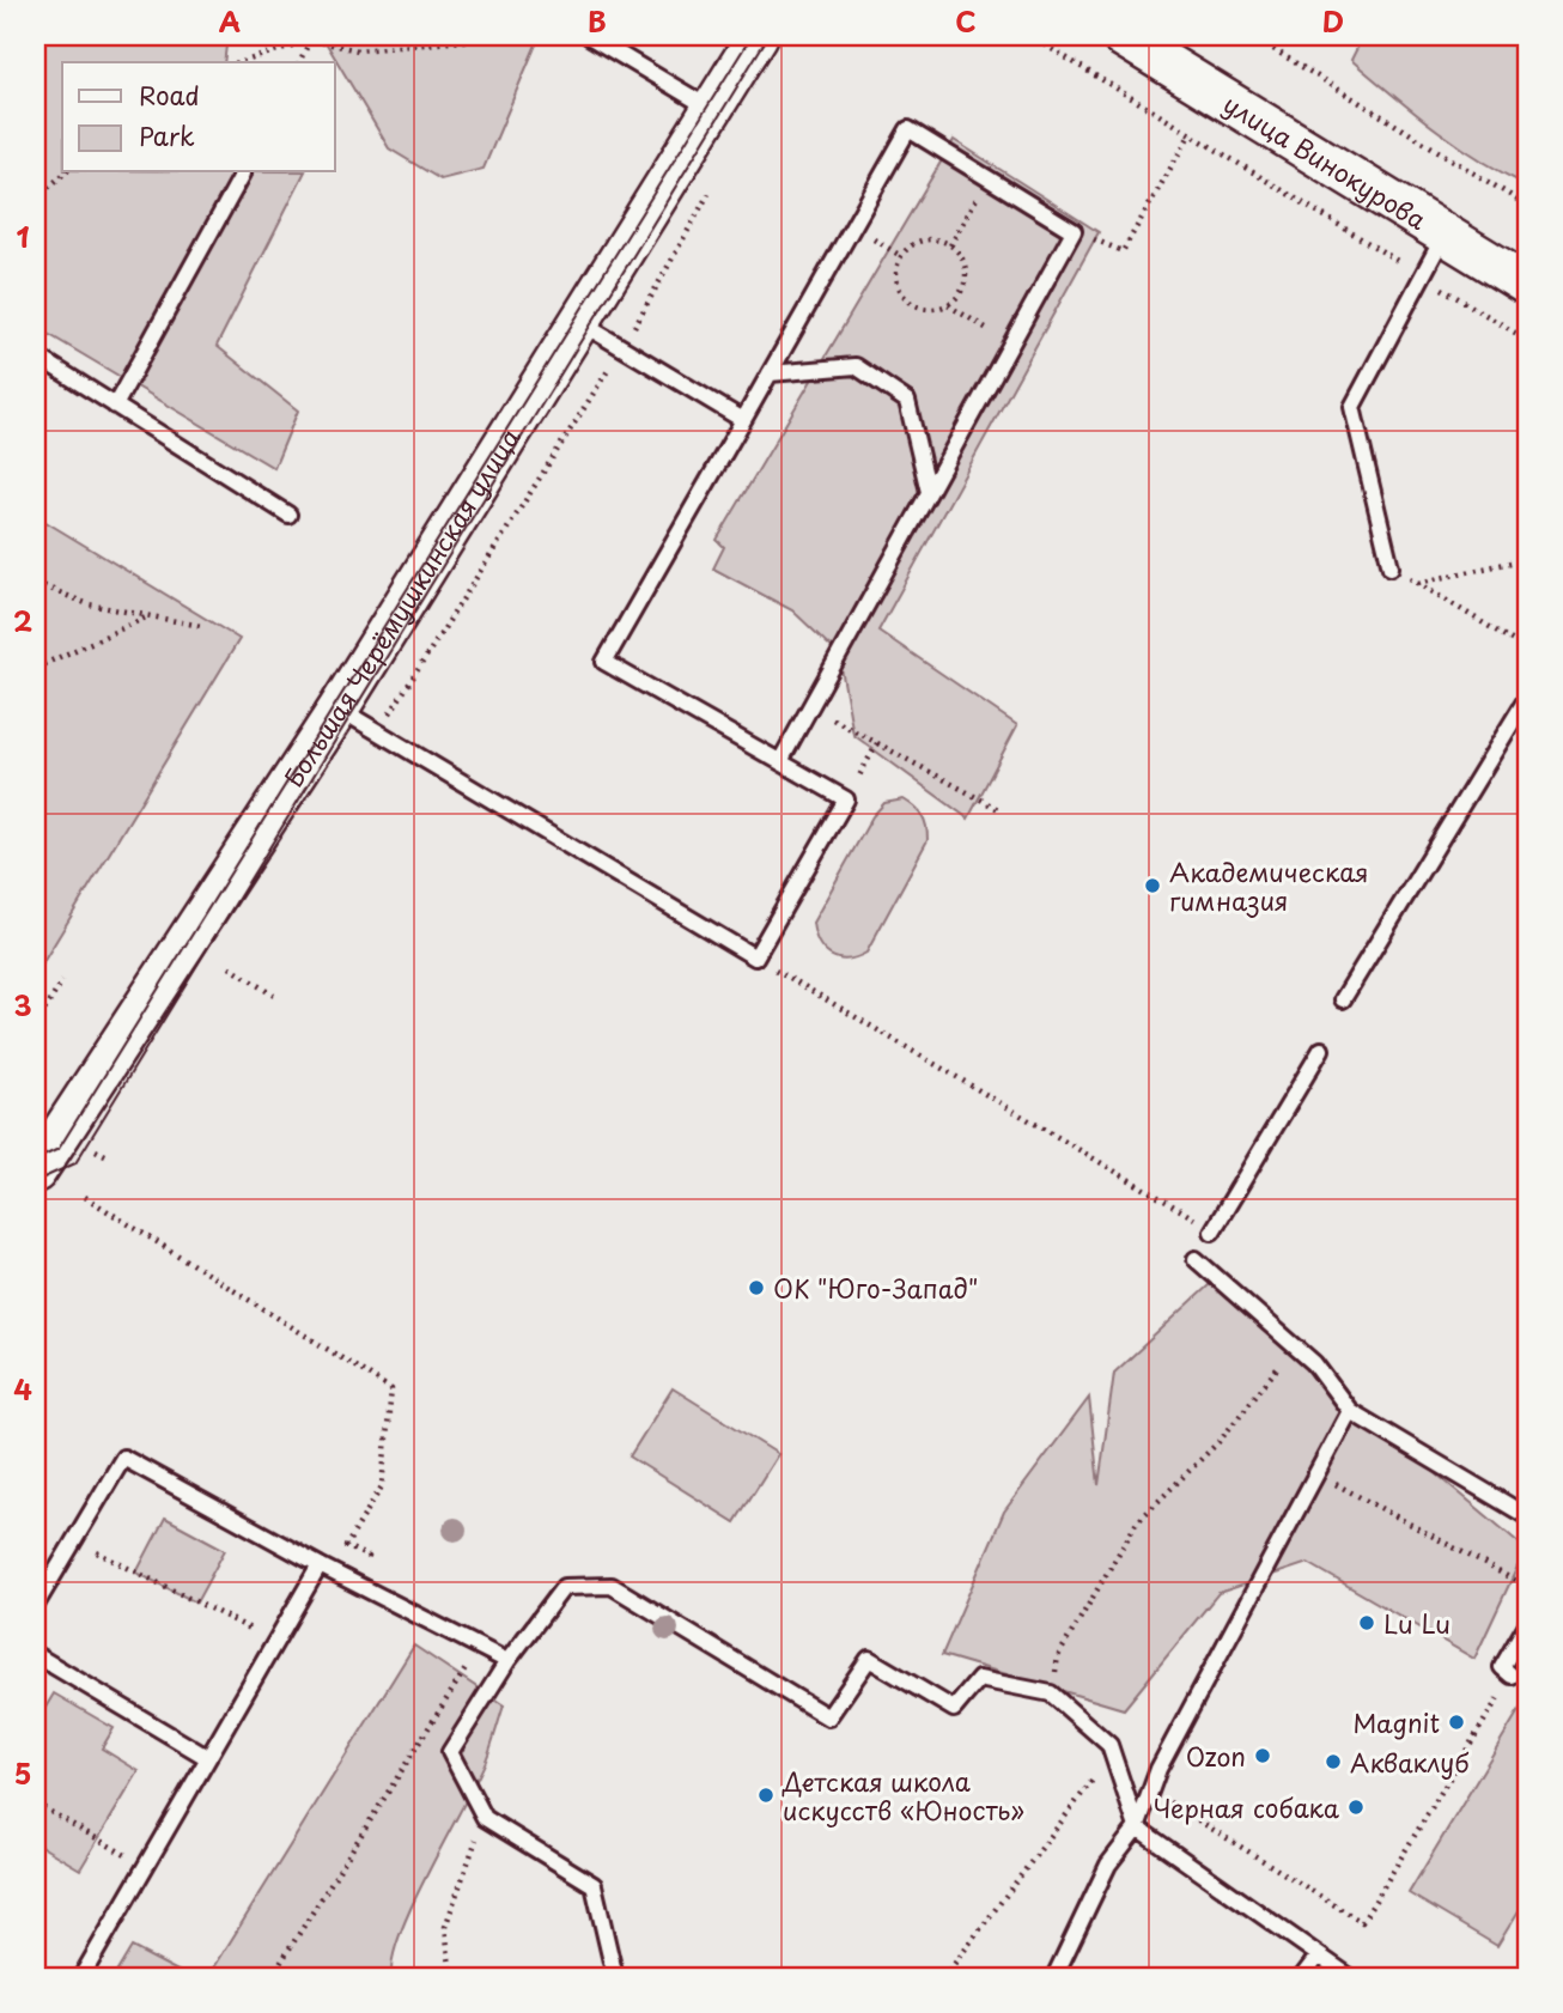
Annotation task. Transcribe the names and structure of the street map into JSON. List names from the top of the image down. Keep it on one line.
{"streets":{"main road":["улица Винокурова","Большая Черёмушкинская улица"]},"places":["Академическая гимназия","ОК \"Юго-Запад\"","Lu Lu","Magnit","Ozon","Акваклуб","Детская школа искусств «Юность»","Черная собака"],"legend":["Road","Park"],"grid":{"columns":["A","B","C","D"],"rows":["1","2","3","4","5"]}}
